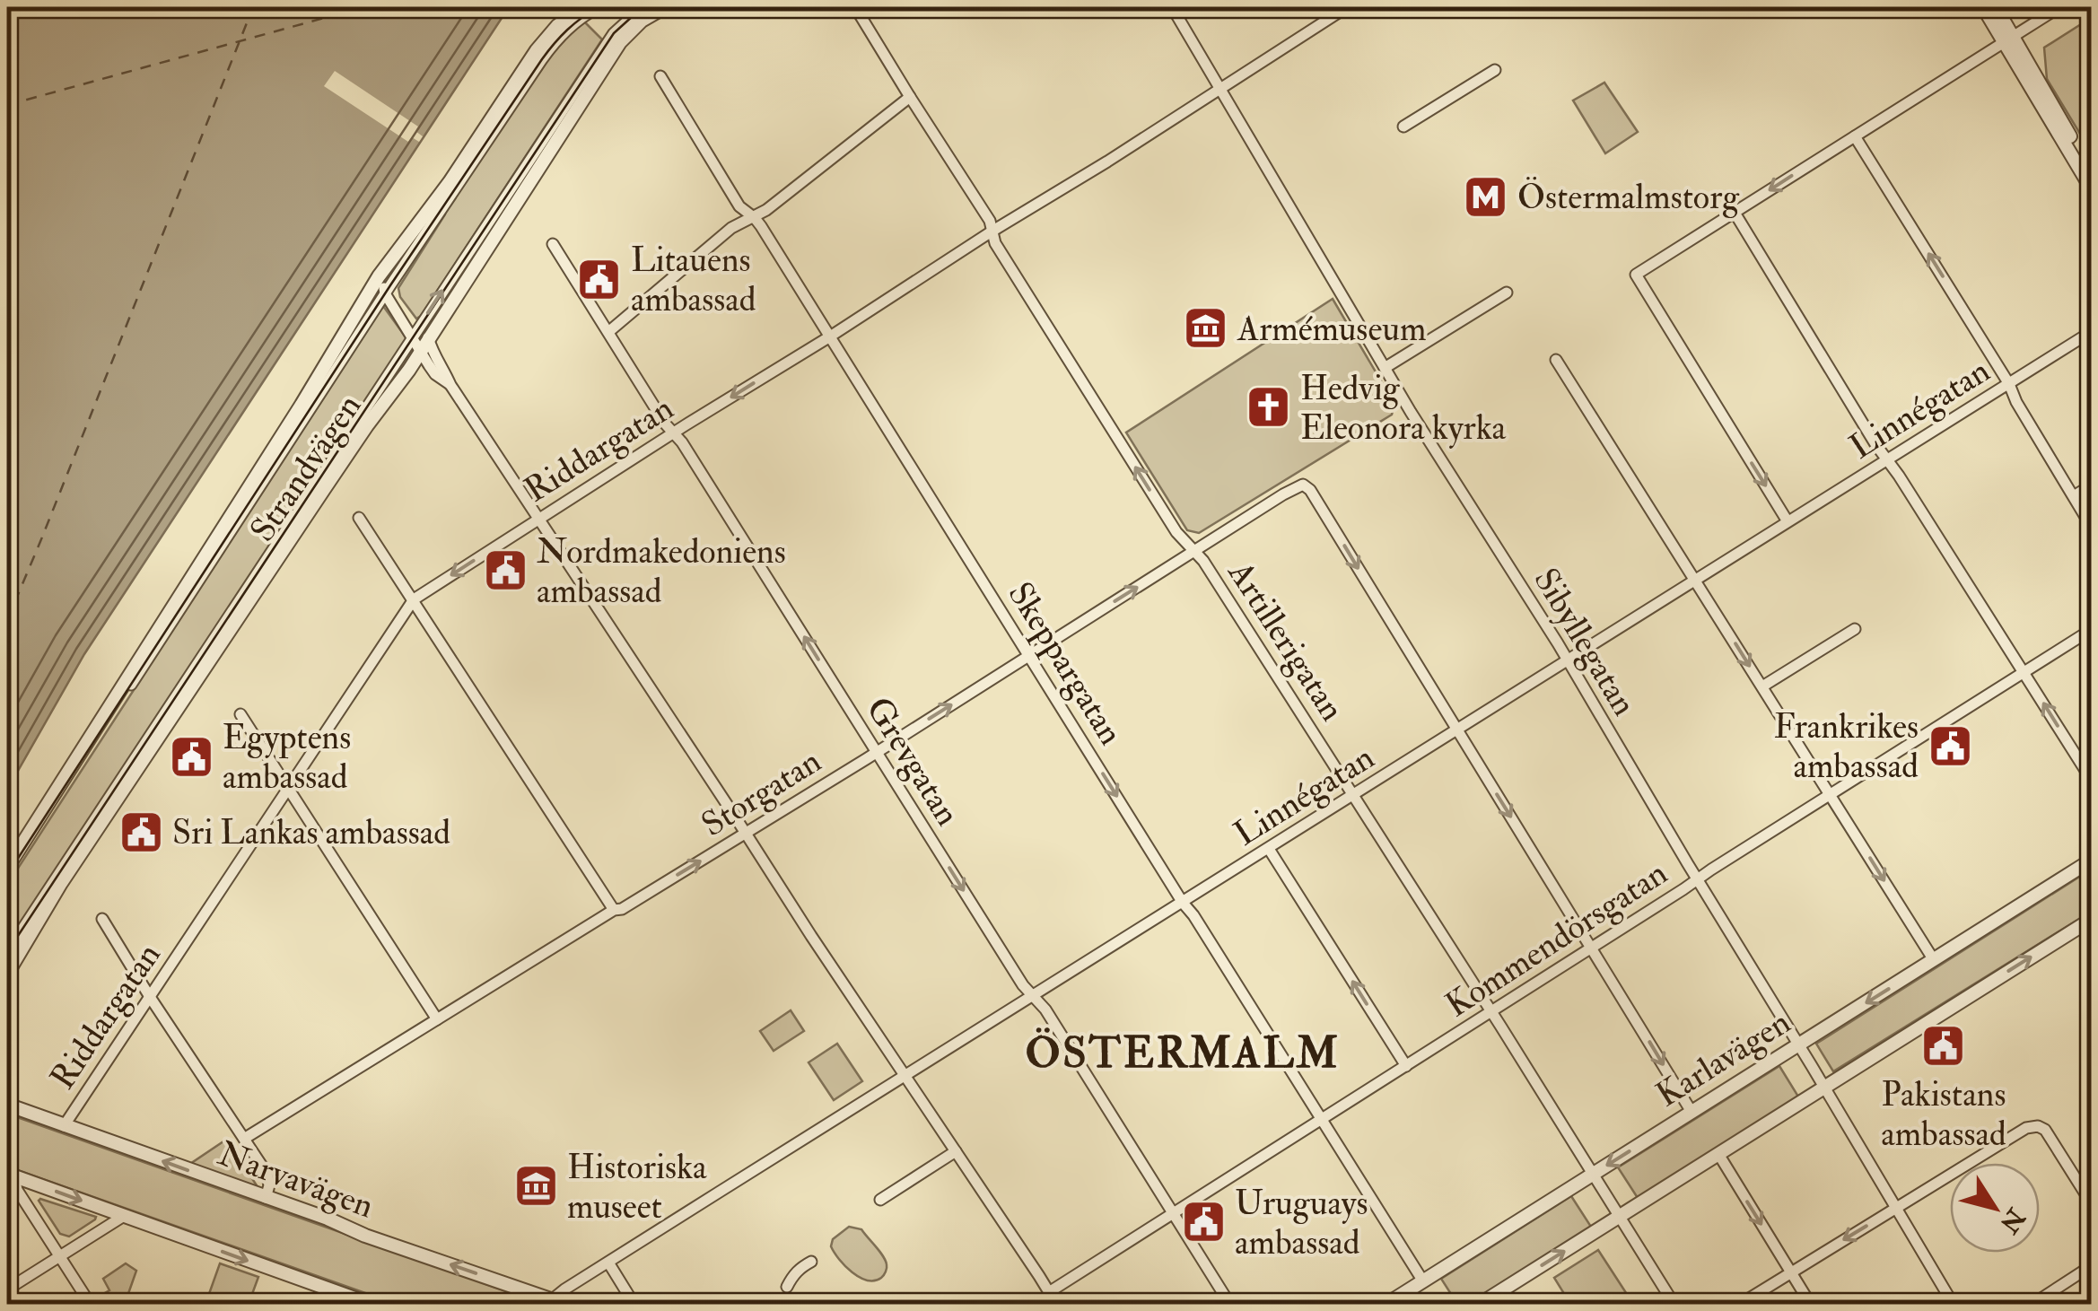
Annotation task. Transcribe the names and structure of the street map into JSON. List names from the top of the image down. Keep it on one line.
{"streets":{"street":["Linnégatan","Riddargatan","Strandvägen","Artillerigatan","Sibyllegatan","Skeppargatan","Grevgatan","Storgatan","Kommendörsgatan","Karlavägen","Narvavägen"]},"crossings":[["Linnégatan","Artillerigatan"],["Linnégatan","Sibyllegatan"],["Linnégatan","Skeppargatan"],["Linnégatan","Grevgatan"],["Linnégatan","Storgatan"],["Linnégatan","Narvavägen"],["Riddargatan","Artillerigatan"],["Riddargatan","Sibyllegatan"],["Riddargatan","Skeppargatan"],["Riddargatan","Grevgatan"],["Riddargatan","Narvavägen"],["Artillerigatan","Storgatan"],["Artillerigatan","Kommendörsgatan"],["Artillerigatan","Karlavägen"],["Sibyllegatan","Kommendörsgatan"],["Sibyllegatan","Karlavägen"],["Skeppargatan","Storgatan"],["Skeppargatan","Kommendörsgatan"],["Skeppargatan","Karlavägen"],["Grevgatan","Storgatan"],["Grevgatan","Kommendörsgatan"]],"districts":["ÖSTERMALM"],"places":{"metro station":["Östermalmstorg"],"public building":["Litauens ambassad","Nordmakedoniens ambassad","Frankrikes ambassad","Egyptens ambassad","Sri Lankas ambassad","Pakistans ambassad","Uruguays ambassad"],"museum":["Armémuseum","Historiska museet"],"church":["Hedvig Eleonora kyrka"]},"north":"bottom right"}
